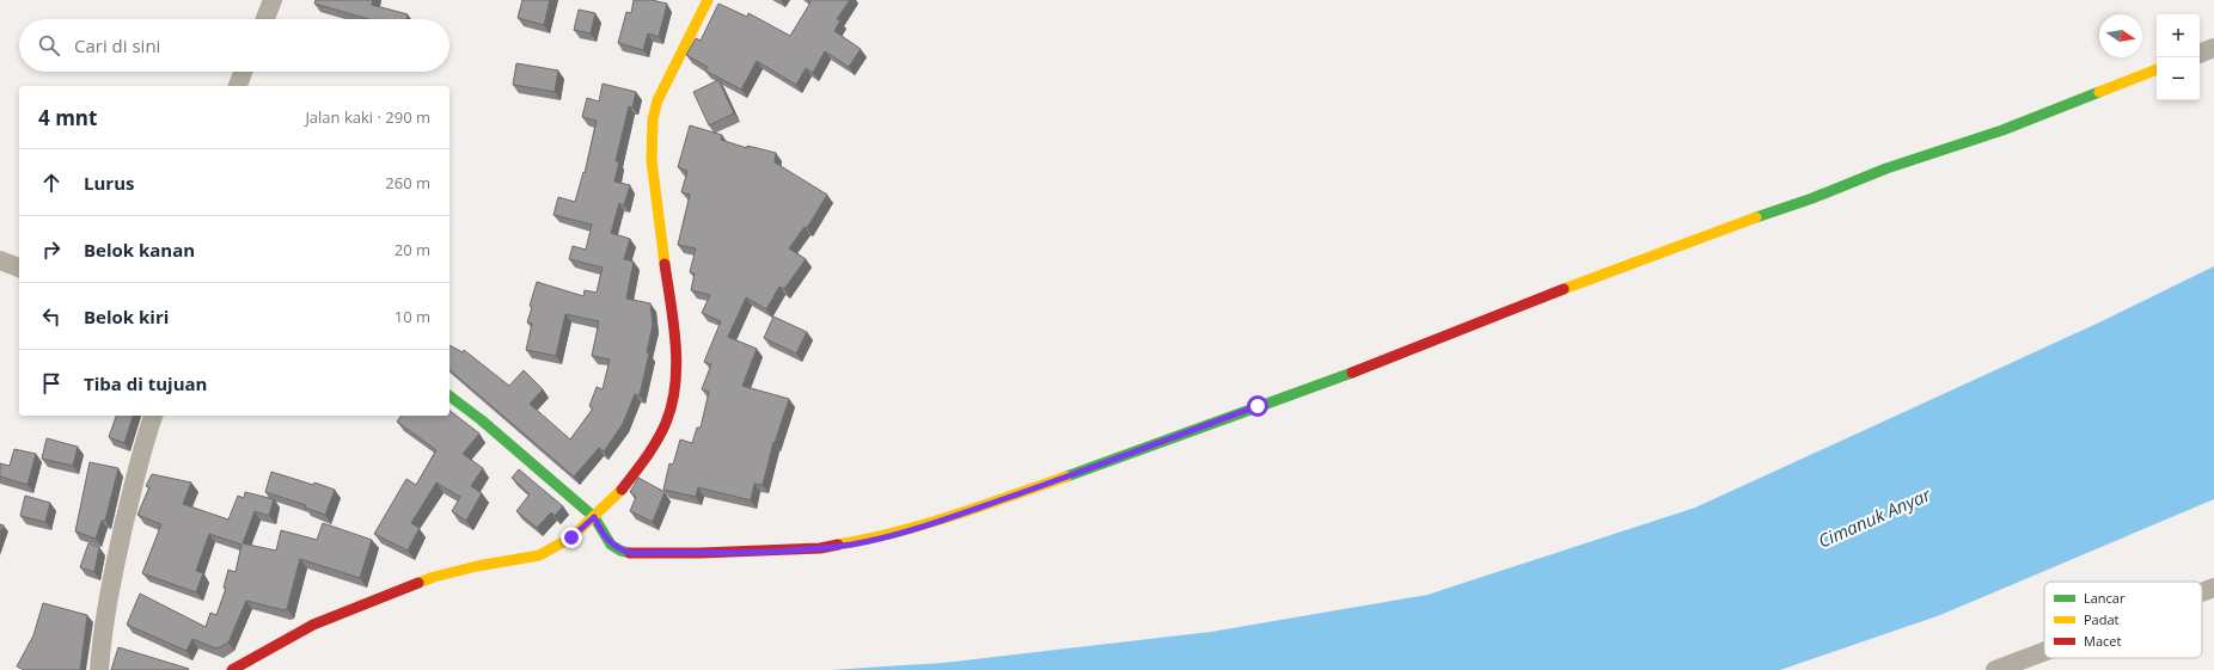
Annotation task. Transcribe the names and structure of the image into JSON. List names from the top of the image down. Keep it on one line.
{"water":["Cimanuk Anyar"],"legend":["Lancar","Padat","Macet"],"north":"right","page":{"map_buttons":["+","−"],"search":"Cari di sini","heading":["4 mnt","Jalan kaki · 290 m"],"list":[["Lurus","260 m"],["Belok kanan","20 m"],["Belok kiri","10 m"],"Tiba di tujuan"]}}
